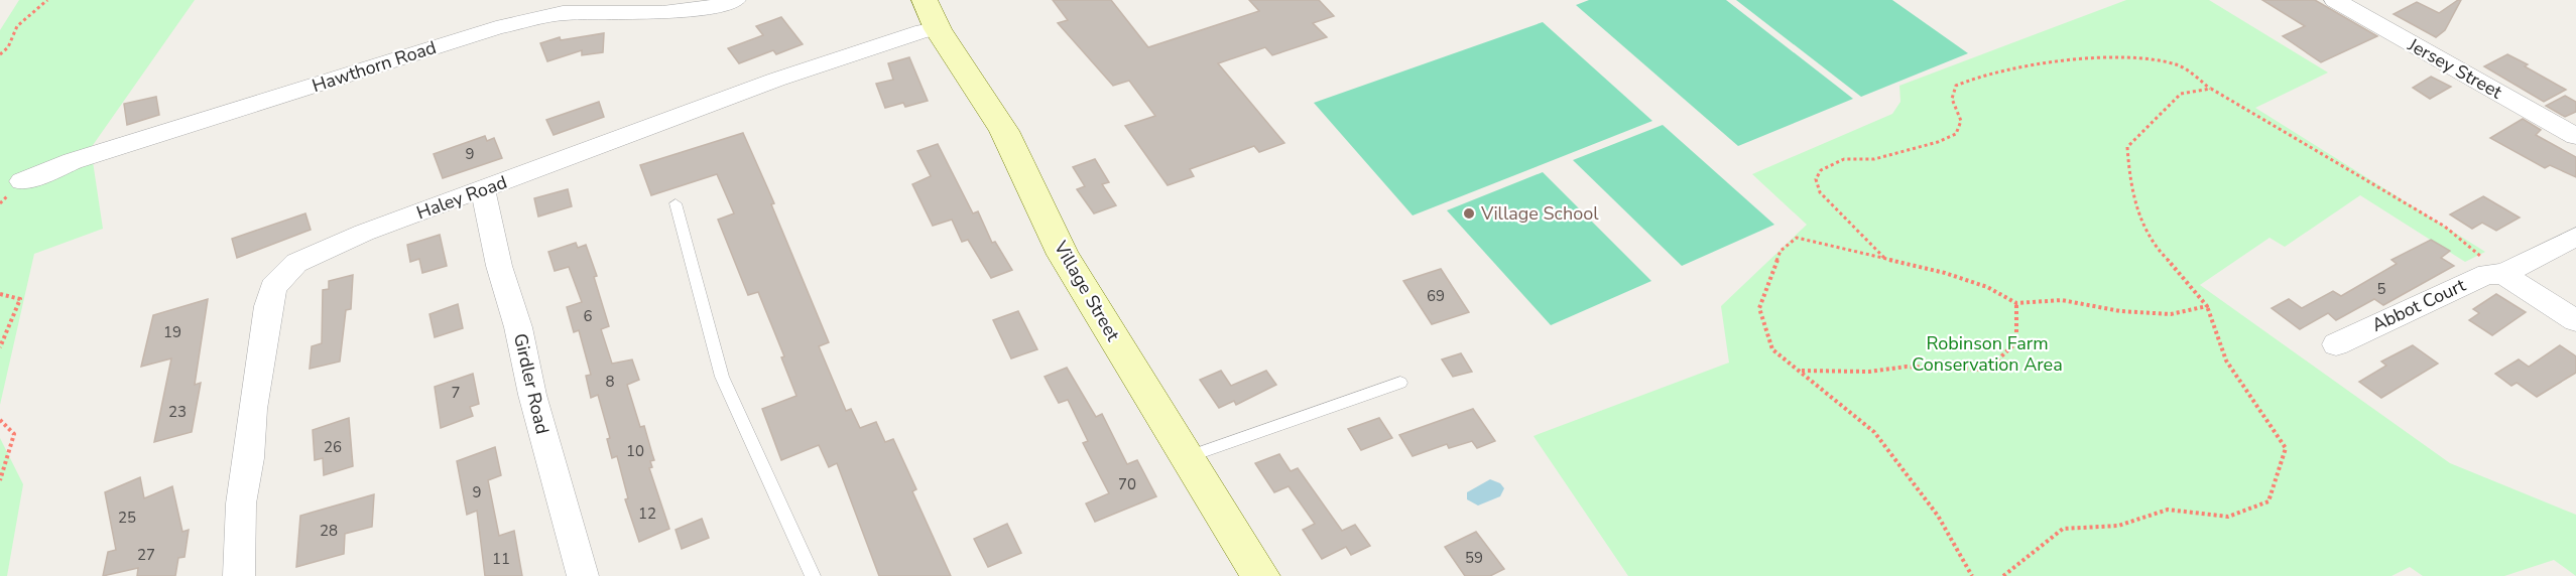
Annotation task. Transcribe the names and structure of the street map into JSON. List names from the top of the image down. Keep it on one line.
{"streets":{"main road":["Village Street"],"street":["Hawthorn Road","Jersey Street","Haley Road","Abbot Court","Girdler Road"]},"crossings":[["Haley Road","Village Street"],["Haley Road","Girdler Road"]],"parks":["Robinson Farm Conservation Area"],"places":["Village School"],"house_numbers":["9","5","69","6","19","8","7","23","26","10","70","9","12","25","28","27","59","11"]}
